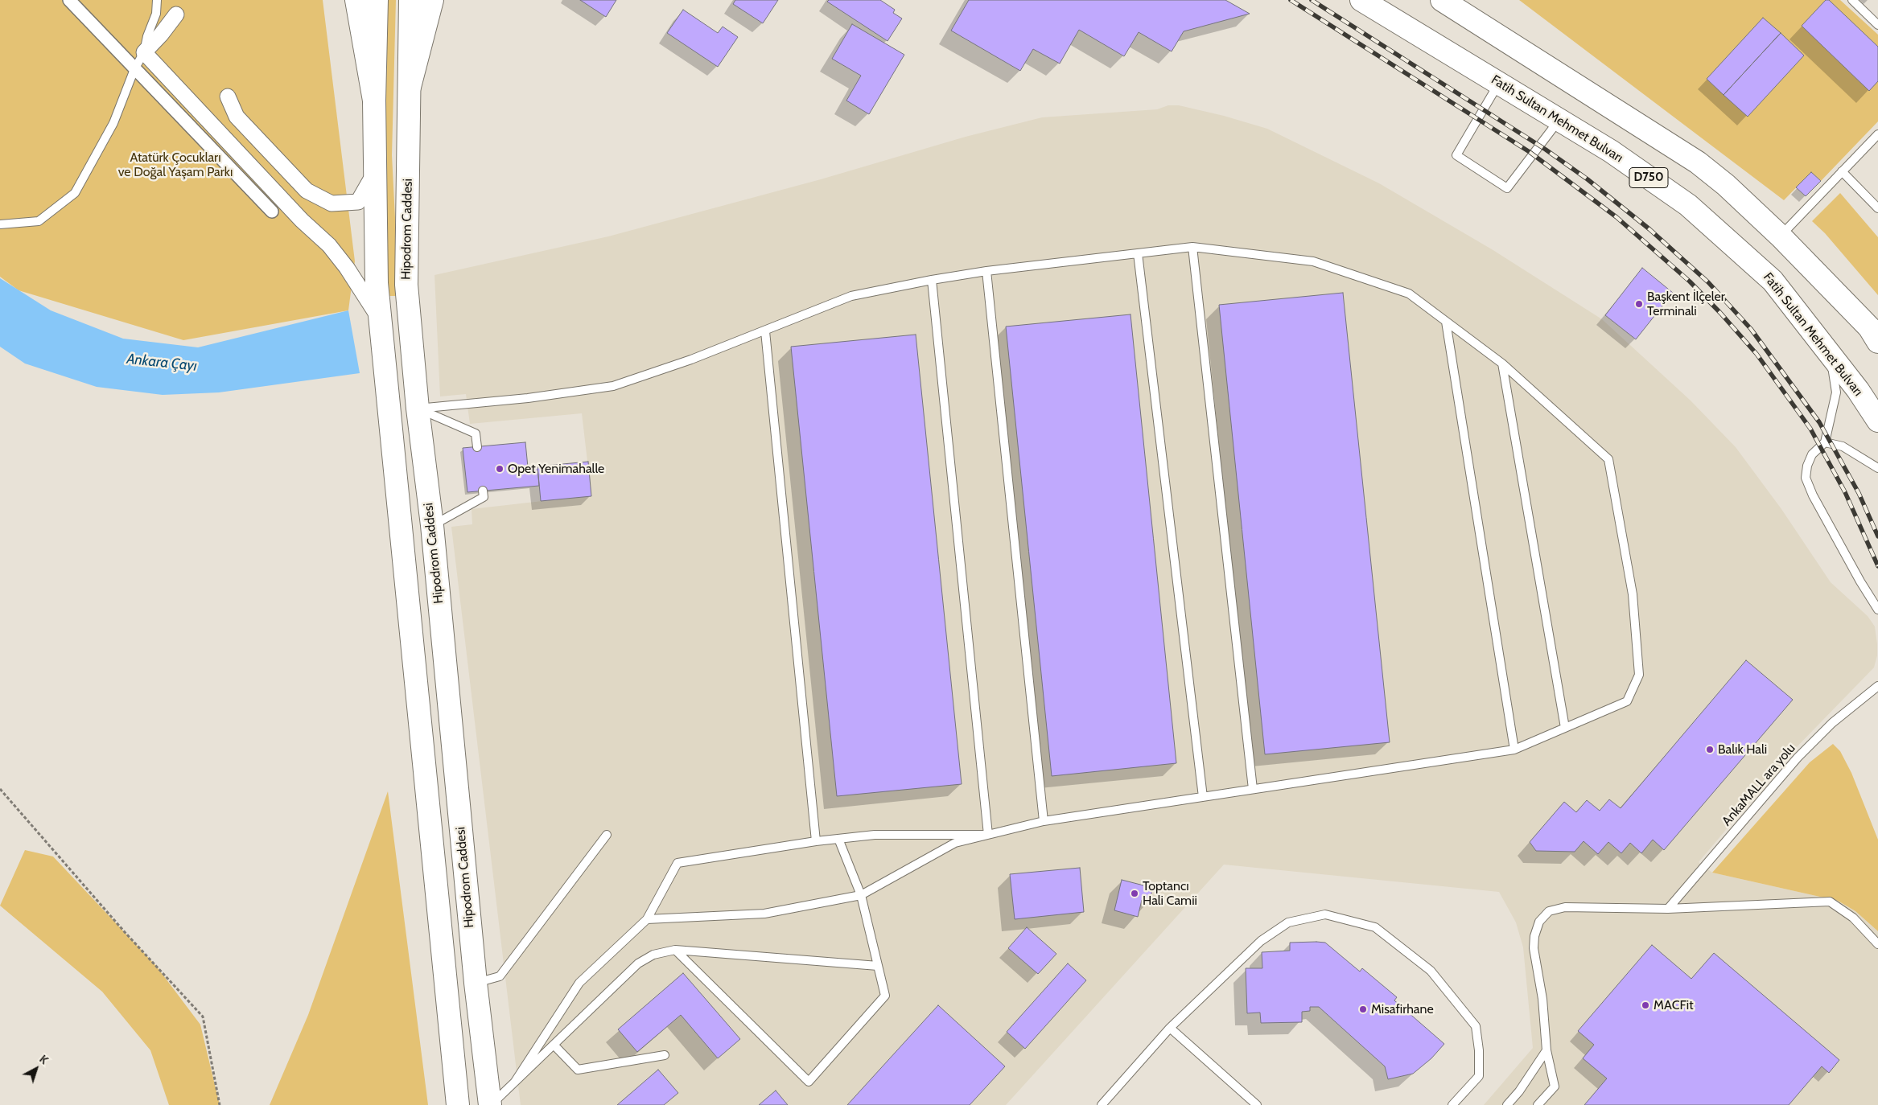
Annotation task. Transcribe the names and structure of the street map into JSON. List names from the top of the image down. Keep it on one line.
{"streets":{"main road":["Fatih Sultan Mehmet Bulvarı","D750","Hipodrom Caddesi"],"lane":["AnkaMALL ara yolu"]},"water":["Ankara Çayı"],"parks":["Atatürk Çocukları ve Doğal Yaşam Parkı"],"places":["Başkent İlçeler Terminali","Opet Yenimahalle","Balık Hali","Toptancı Hali Camii","MACFit","Misafirhane"],"north":"top right"}
